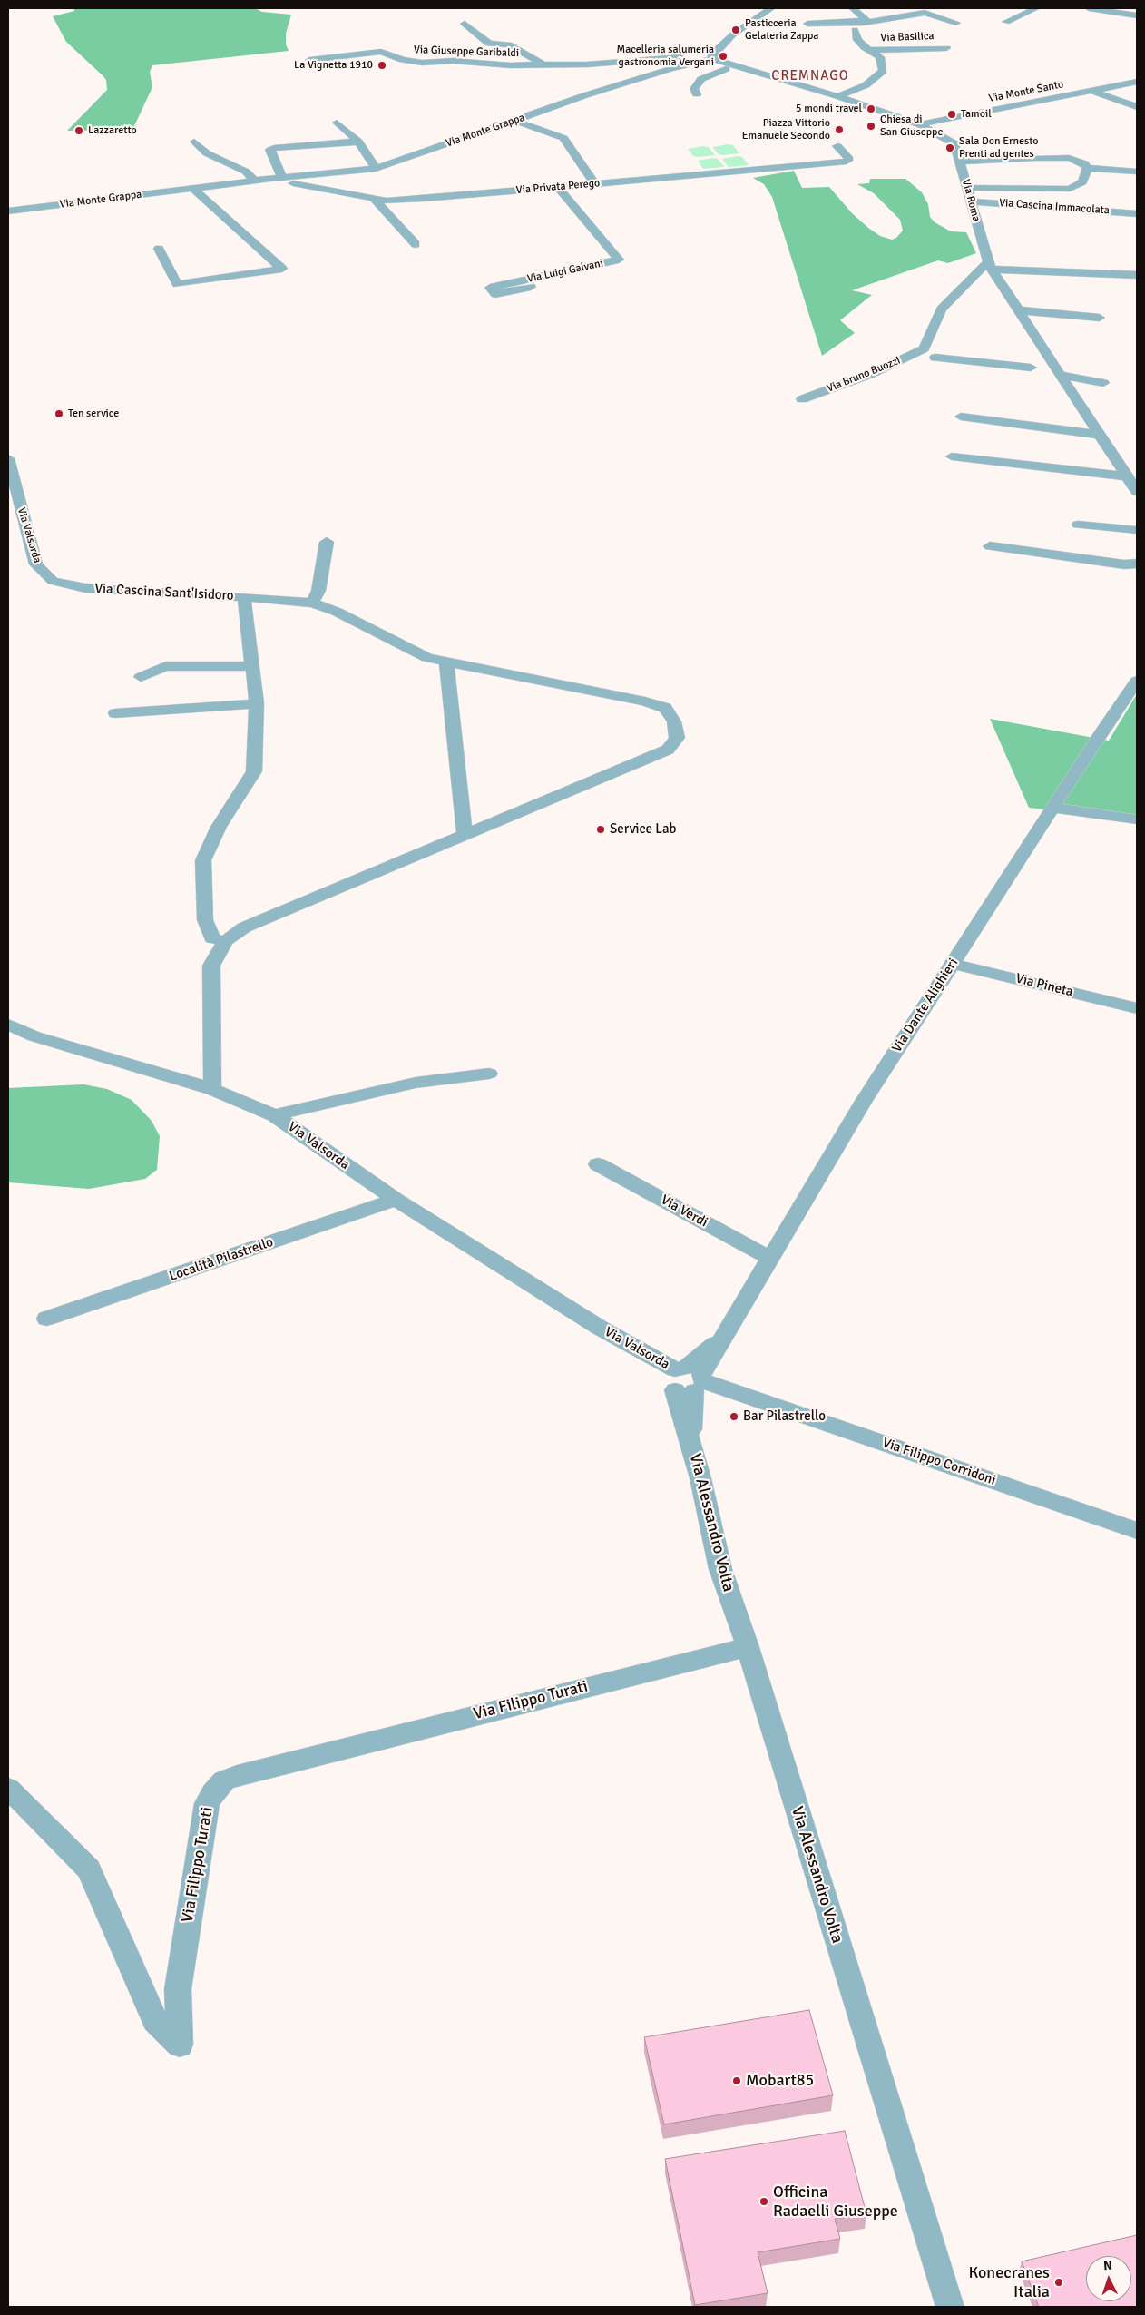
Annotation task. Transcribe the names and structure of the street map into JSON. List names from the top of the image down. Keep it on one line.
{"streets":{"street":["Via Basilica","Via Giuseppe Garibaldi","Via Monte Santo","Via Monte Grappa","Via Privata Perego","Via Roma","Via Cascina Immacolata","Via Luigi Galvani","Via Bruno Buozzi","Via Valsorda","Via Cascina Sant'Isidoro","Via Pineta","Via Dante Alighieri","Via Verdi","Località Pilastrello","Via Filippo Corridoni","Via Alessandro Volta","Via Filippo Turati"]},"crossings":[["Via Basilica","Via Roma"],["Via Giuseppe Garibaldi","Via Monte Grappa"],["Via Giuseppe Garibaldi","Via Roma"],["Via Monte Santo","Via Roma"],["Via Monte Grappa","Via Privata Perego"],["Via Monte Grappa","Via Roma"],["Via Privata Perego","Via Luigi Galvani"],["Via Roma","Via Cascina Immacolata"],["Via Roma","Via Bruno Buozzi"],["Via Valsorda","Via Cascina Sant'Isidoro"],["Via Valsorda","Via Dante Alighieri"],["Via Valsorda","Località Pilastrello"],["Via Valsorda","Via Filippo Corridoni"],["Via Valsorda","Via Alessandro Volta"],["Via Pineta","Via Dante Alighieri"],["Via Dante Alighieri","Via Verdi"],["Via Dante Alighieri","Via Filippo Corridoni"],["Via Dante Alighieri","Via Alessandro Volta"],["Via Filippo Corridoni","Via Alessandro Volta"],["Via Alessandro Volta","Via Filippo Turati"]],"districts":["CREMNAGO"],"places":["Pasticceria Gelateria Zappa","Macelleria salumeria gastronomia Vergani","La Vignetta 1910","5 mondi travel","Tamoil","Chiesa di San Giuseppe","Piazza Vittorio Emanuele Secondo","Lazzaretto","Sala Don Ernesto Prenti ad gentes","Ten service","Service Lab","Bar Pilastrello","Mobart85","Officina Radaelli Giuseppe","Konecranes Italia"],"north":"top"}
